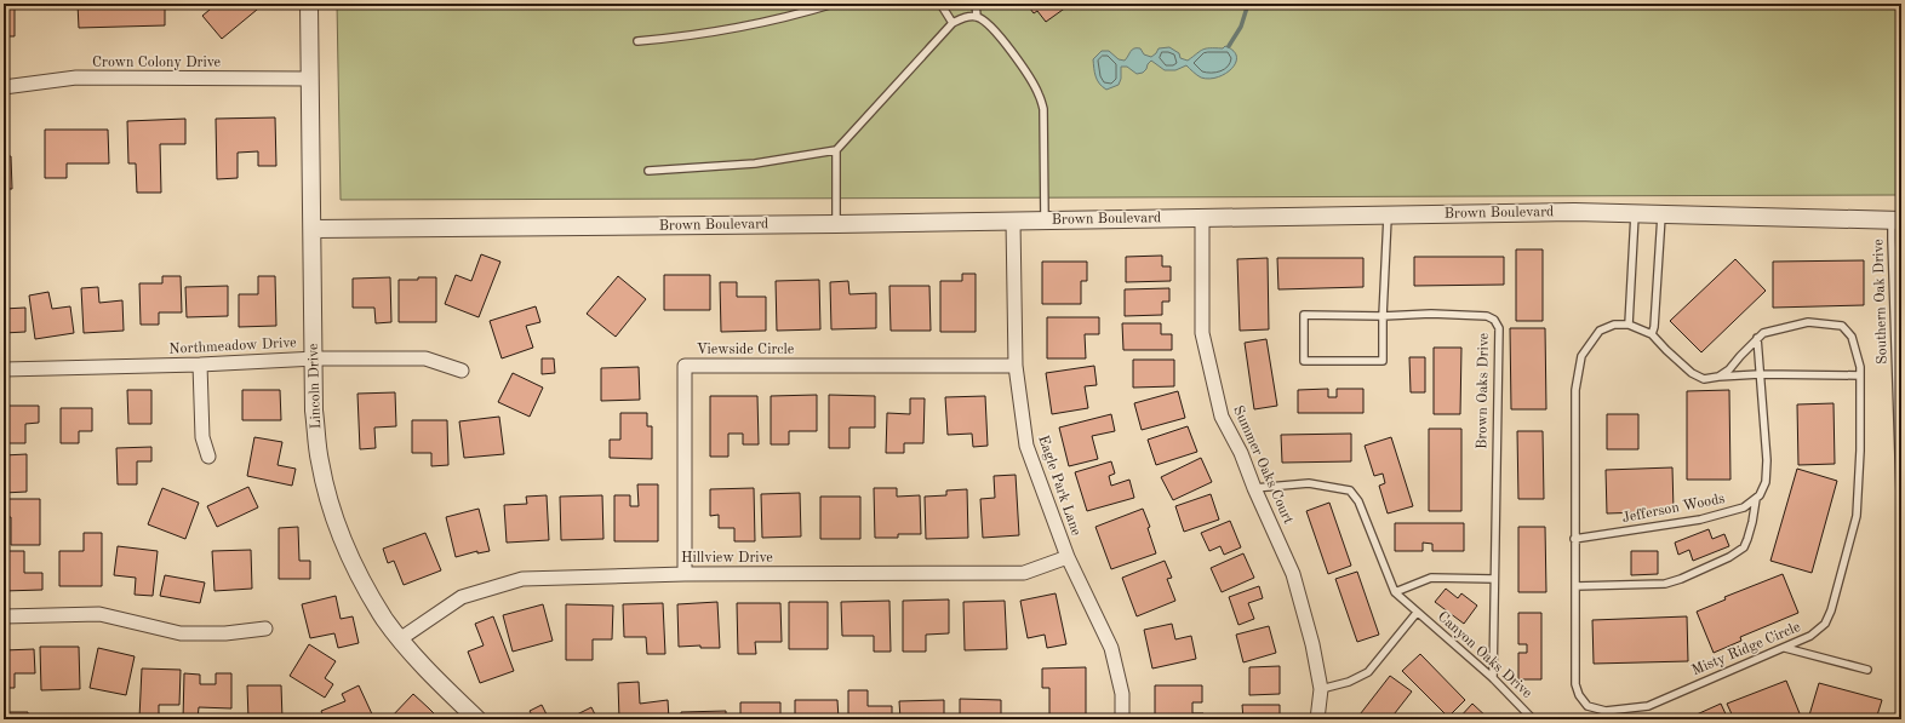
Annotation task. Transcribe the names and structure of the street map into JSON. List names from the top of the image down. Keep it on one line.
{"streets":{"street":["Crown Colony Drive","Brown Boulevard","Northmeadow Drive","Viewside Circle","Lincoln Drive","Summer Oaks Court","Eagle Park Lane","Hillview Drive"],"lane":["Southern Oak Drive","Brown Oaks Drive","Jefferson Woods","Misty Ridge Circle","Canyon Oaks Drive"]},"crossings":[["Crown Colony Drive","Lincoln Drive"],["Brown Boulevard","Southern Oak Drive"],["Brown Boulevard","Lincoln Drive"],["Brown Boulevard","Summer Oaks Court"],["Brown Boulevard","Eagle Park Lane"],["Northmeadow Drive","Lincoln Drive"],["Viewside Circle","Eagle Park Lane"],["Viewside Circle","Hillview Drive"],["Lincoln Drive","Hillview Drive"],["Brown Oaks Drive","Canyon Oaks Drive"],["Summer Oaks Court","Canyon Oaks Drive"],["Eagle Park Lane","Hillview Drive"],["Jefferson Woods","Misty Ridge Circle"]]}
